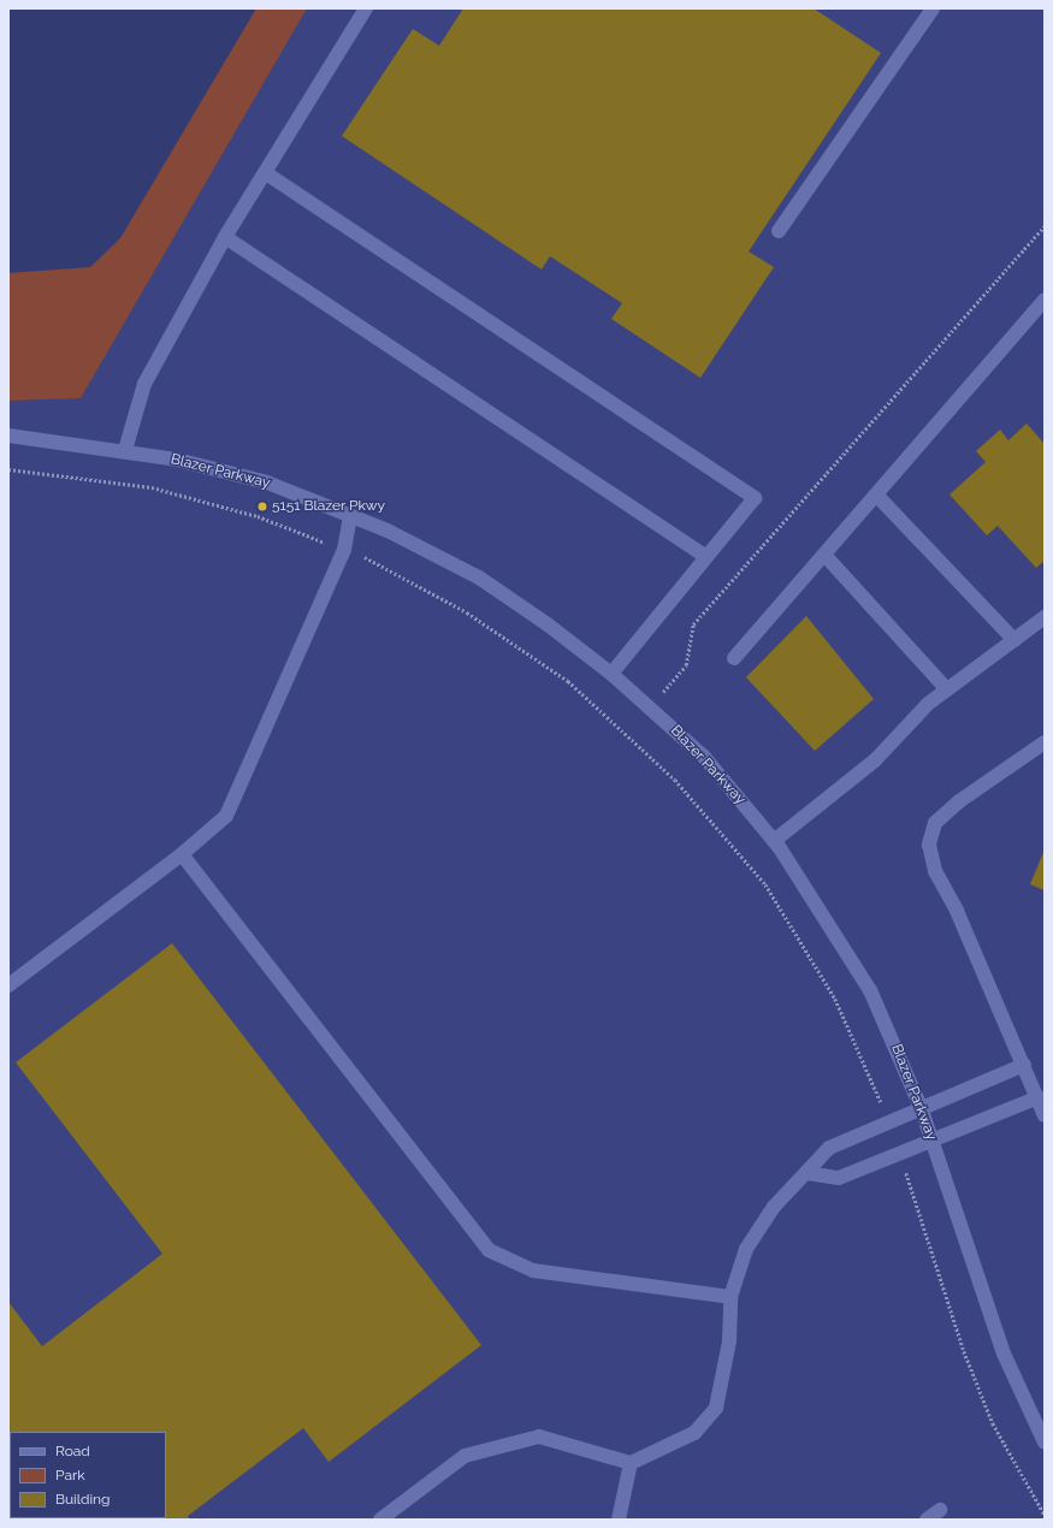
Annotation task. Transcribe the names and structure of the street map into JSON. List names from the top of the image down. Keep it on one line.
{"streets":{"street":["Blazer Parkway"]},"places":["5151 Blazer Pkwy"],"legend":["Road","Park","Building"]}
